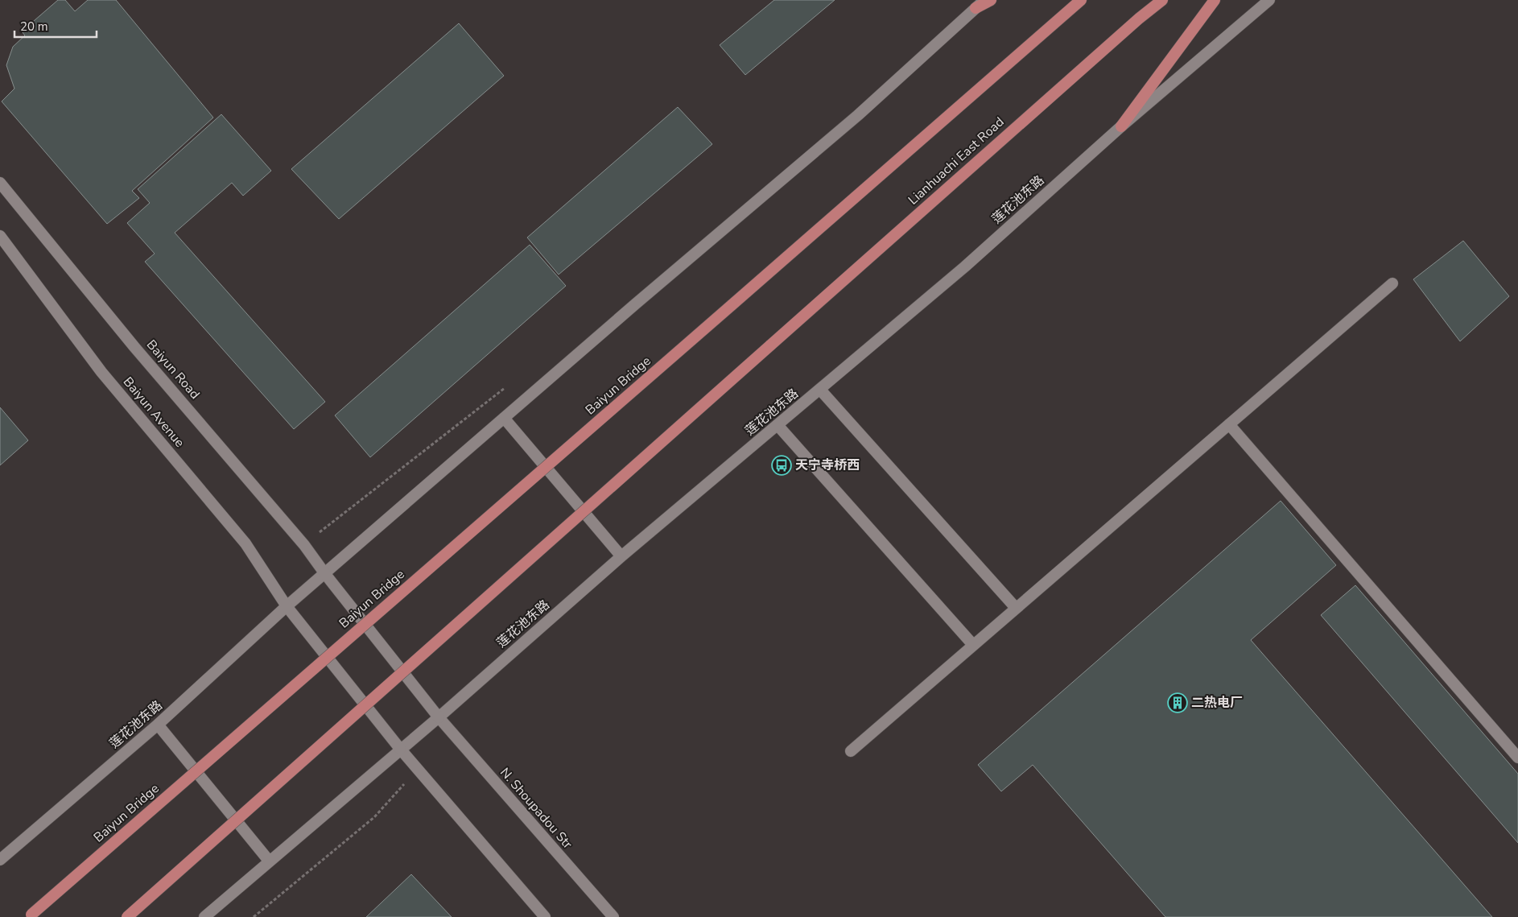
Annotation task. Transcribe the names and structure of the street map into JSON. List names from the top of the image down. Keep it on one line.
{"streets":{"highway":["Lianhuachi East Road","Baiyun Bridge"],"street":["莲花池东路","Baiyun Road","Baiyun Avenue","N. Shoupadou Str"]},"crossings":[["莲花池东路","Baiyun Road"],["莲花池东路","Baiyun Avenue"],["莲花池东路","N. Shoupadou Str"],["Baiyun Road","N. Shoupadou Str"]],"places":{"bus stop":["天宁寺桥西"],"building":["二热电厂"]},"scale_bar":"20 m"}
